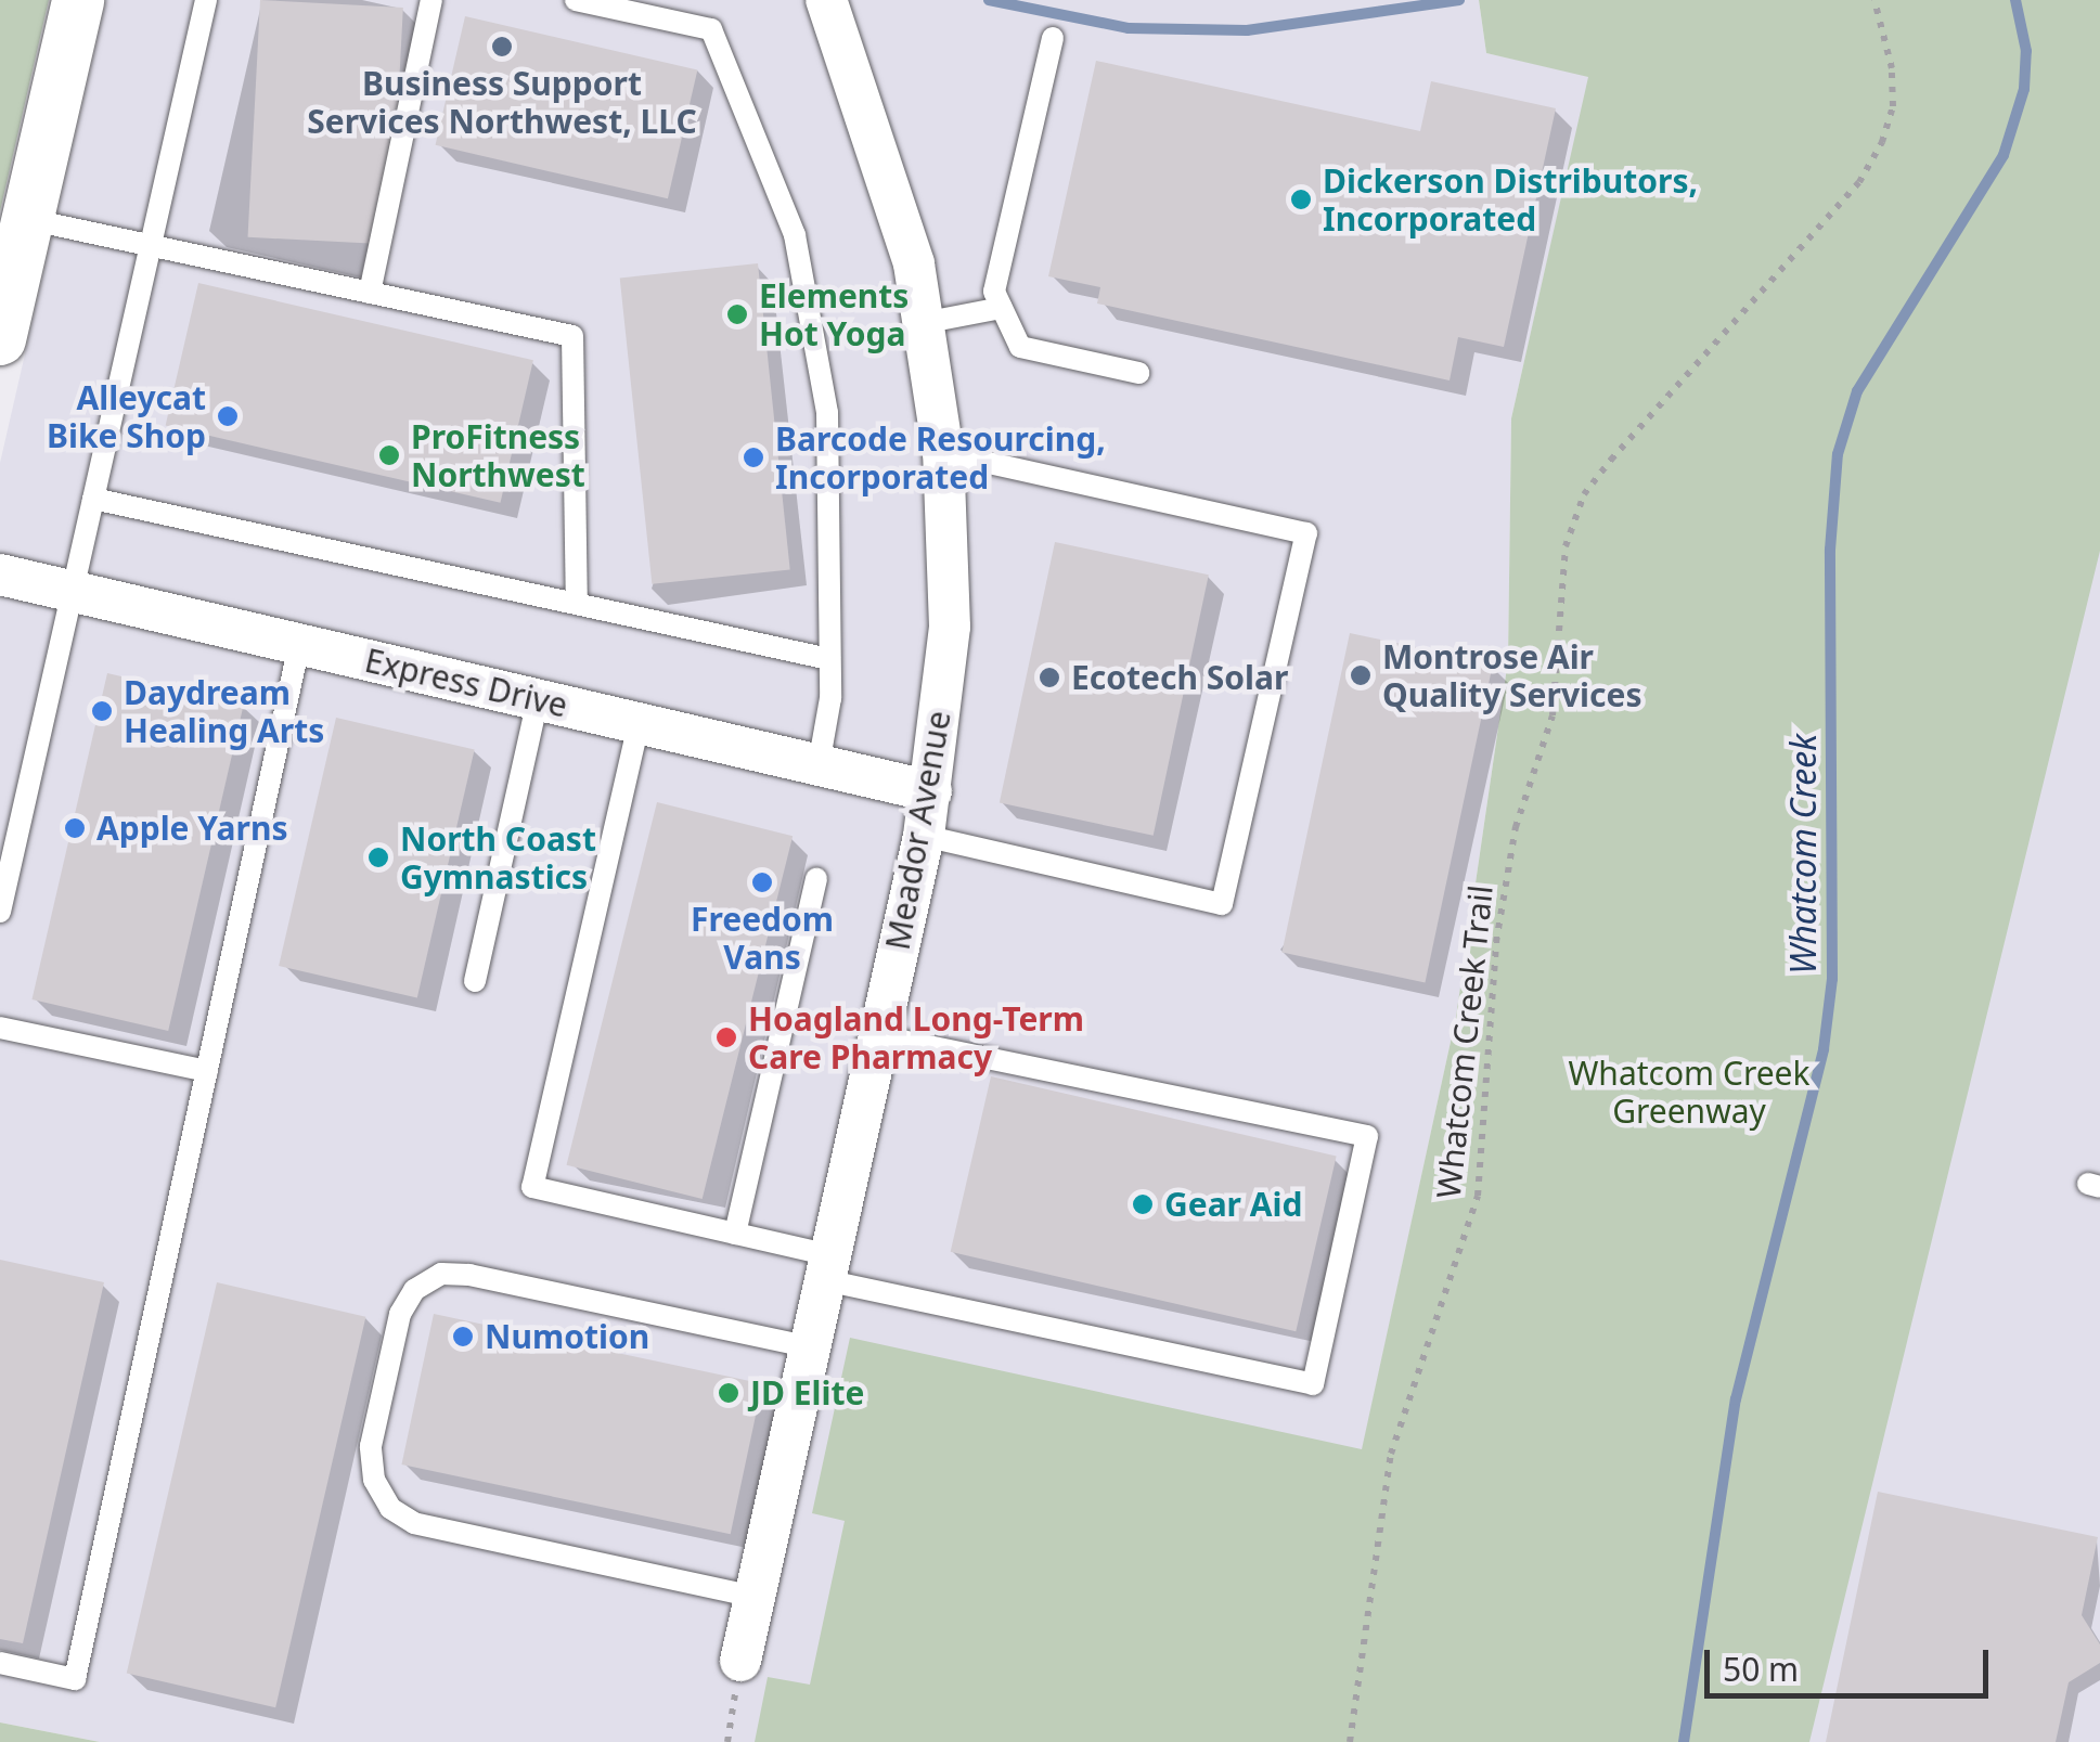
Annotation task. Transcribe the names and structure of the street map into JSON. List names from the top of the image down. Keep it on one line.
{"streets":{"street":["Express Drive","Meador Avenue"],"path":["Whatcom Creek Trail"]},"crossings":[["Express Drive","Meador Avenue"]],"water":["Whatcom Creek"],"parks":["Whatcom Creek Greenway"],"places":["Business Support Services Northwest, LLC","Dickerson Distributors, Incorporated","Elements Hot Yoga","Alleycat Bike Shop","ProFitness Northwest","Barcode Resourcing, Incorporated","Montrose Air Quality Services","Ecotech Solar","Daydream Healing Arts","Apple Yarns","North Coast Gymnastics","Freedom Vans","Hoagland Long-Term Care Pharmacy","Gear Aid","Numotion","JD Elite"],"scale_bar":"50 m"}
